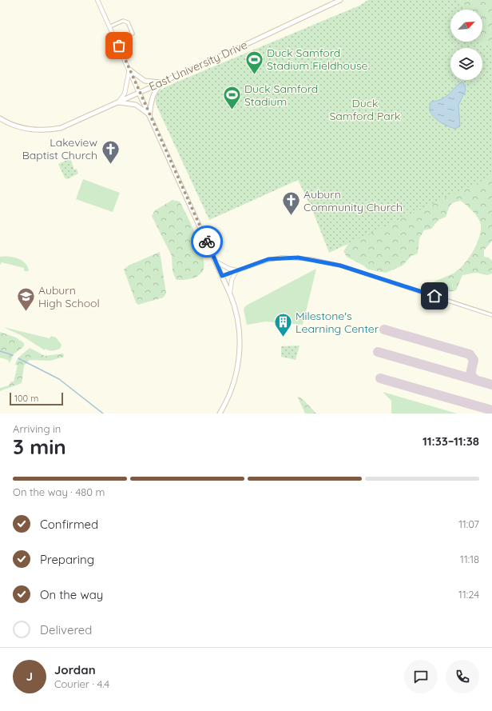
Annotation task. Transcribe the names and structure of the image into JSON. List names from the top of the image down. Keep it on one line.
{"streets":{"main road":["East University Drive"]},"parks":["Duck Samford Park"],"places":{"sports":["Duck Samford Stadium Fieldhouse","Duck Samford Stadium"],"church":["Lakeview Baptist Church","Auburn Community Church"],"school or university":["Auburn High School"],"building":["Milestone's Learning Center"]},"scale_bar":"100 m","north":"top right","page":{"scale":"100 m","heading":["3 min","Arriving in","11:33–11:38"],"panel":["Jordan","Courier · 4.4"],"bar":"On the way · 480 m","list":[["Confirmed","11:07"],["Preparing","11:18"],["On the way","11:24"],"Delivered"],"round":"J"}}
